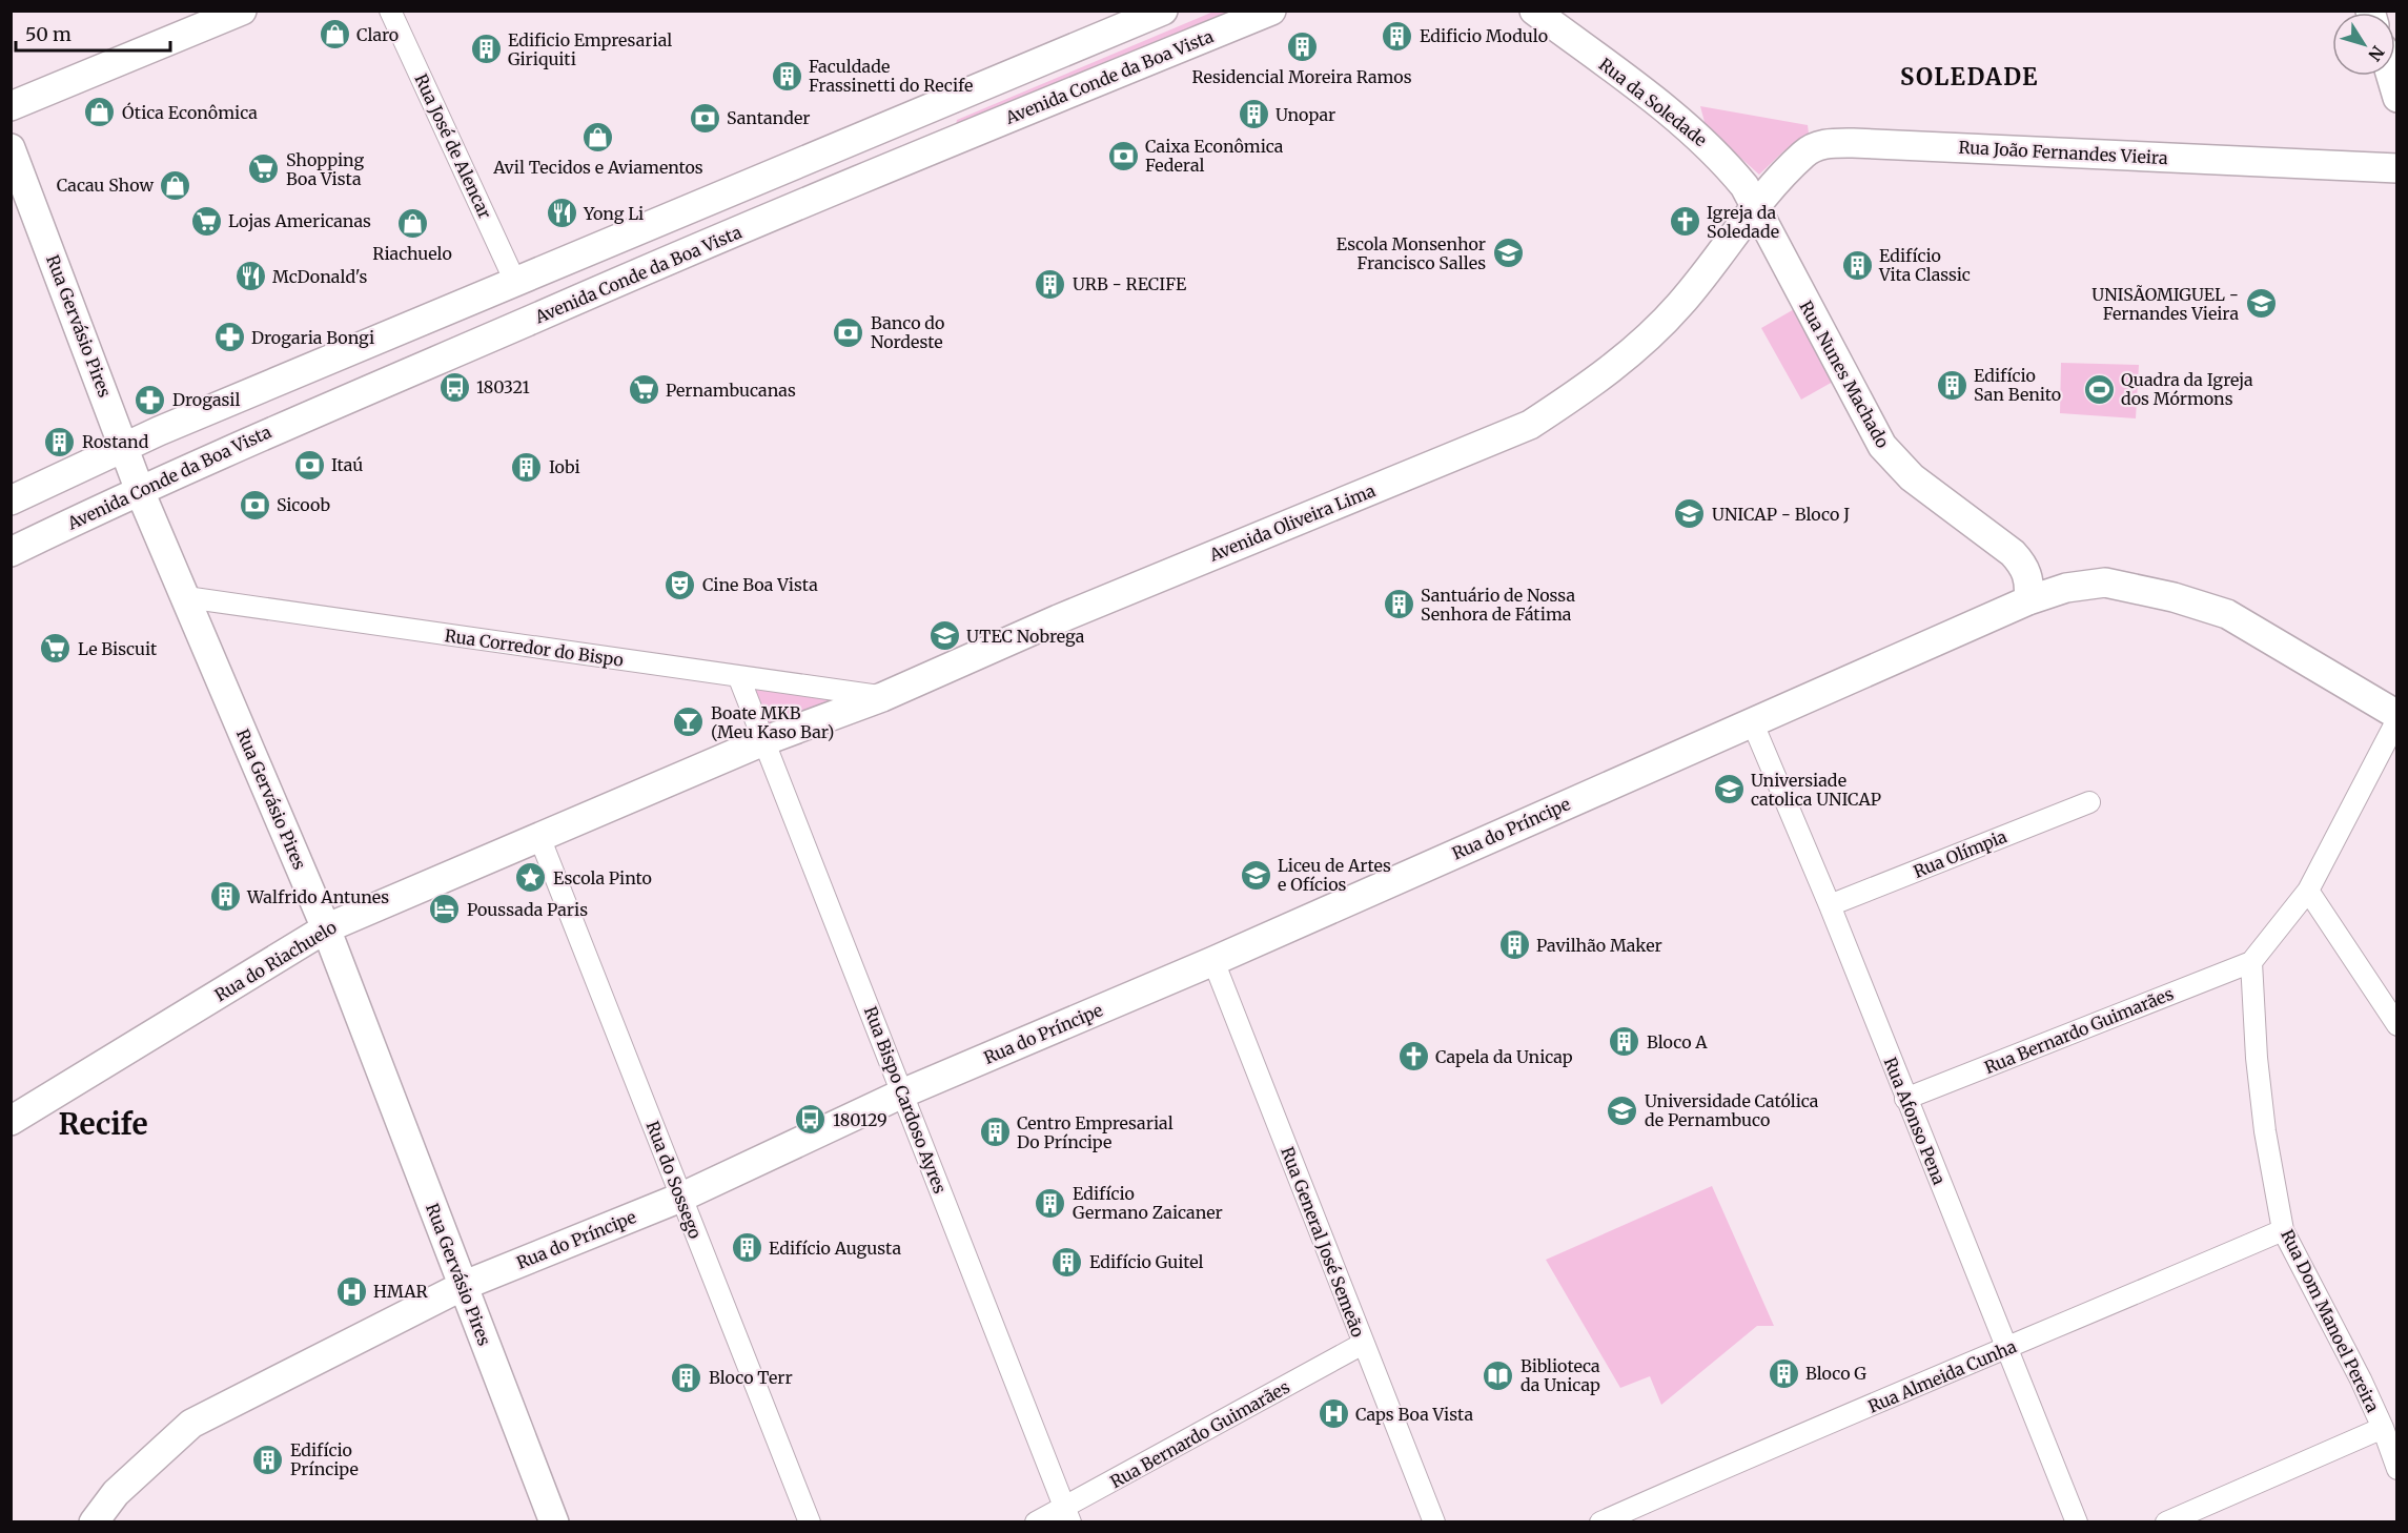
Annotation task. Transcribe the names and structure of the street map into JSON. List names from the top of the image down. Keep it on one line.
{"streets":{"street":["Avenida Conde da Boa Vista","Rua da Soledade","Rua José de Alencar","Rua João Fernandes Vieira","Rua Gervásio Pires","Rua Nunes Machado","Avenida Oliveira Lima","Rua Corredor do Bispo","Rua do Príncipe","Rua Olímpia","Rua do Riachuelo","Rua Bernardo Guimarães","Rua Bispo Cardoso Ayres","Rua Afonso Pena","Rua do Sossego","Rua General José Semeão","Rua Dom Manoel Pereira","Rua Almeida Cunha"]},"crossings":[["Avenida Conde da Boa Vista","Rua Gervásio Pires"],["Rua da Soledade","Rua João Fernandes Vieira"],["Rua da Soledade","Rua Nunes Machado"],["Rua da Soledade","Avenida Oliveira Lima"],["Rua João Fernandes Vieira","Rua Nunes Machado"],["Rua João Fernandes Vieira","Avenida Oliveira Lima"],["Rua Gervásio Pires","Rua Corredor do Bispo"],["Rua Gervásio Pires","Rua do Príncipe"],["Rua Gervásio Pires","Rua do Riachuelo"],["Rua Nunes Machado","Avenida Oliveira Lima"],["Rua Nunes Machado","Rua do Príncipe"],["Avenida Oliveira Lima","Rua Corredor do Bispo"],["Avenida Oliveira Lima","Rua do Riachuelo"],["Avenida Oliveira Lima","Rua Bispo Cardoso Ayres"],["Rua Corredor do Bispo","Rua Bispo Cardoso Ayres"],["Rua do Príncipe","Rua Bispo Cardoso Ayres"],["Rua do Príncipe","Rua Afonso Pena"],["Rua do Príncipe","Rua do Sossego"],["Rua do Príncipe","Rua General José Semeão"],["Rua Olímpia","Rua Afonso Pena"],["Rua do Riachuelo","Rua Bispo Cardoso Ayres"],["Rua do Riachuelo","Rua do Sossego"],["Rua Bernardo Guimarães","Rua Bispo Cardoso Ayres"],["Rua Bernardo Guimarães","Rua Afonso Pena"],["Rua Bernardo Guimarães","Rua General José Semeão"],["Rua Bernardo Guimarães","Rua Dom Manoel Pereira"],["Rua Afonso Pena","Rua Almeida Cunha"],["Rua Dom Manoel Pereira","Rua Almeida Cunha"]],"districts":["SOLEDADE","Recife"],"places":{"shop":["Claro","Ótica Econômica","Avil Tecidos e Aviamentos","Cacau Show","Riachuelo"],"building":["Edificio Modulo","Residencial Moreira Ramos","Edificio Empresarial Giriquiti","Faculdade Frassinetti do Recife","Unopar","Edifício Vita Classic","URB - RECIFE","Edifício San Benito","Rostand","Iobi","Santuário de Nossa Senhora de Fátima","Walfrido Antunes","Pavilhão Maker","Bloco A","Centro Empresarial Do Príncipe","Edifício Germano Zaicaner","Edifício Augusta","Edifício Guitel","Bloco G","Bloco Terr","Edifício Príncipe"],"bank":["Santander","Caixa Econômica Federal","Banco do Nordeste","Itaú","Sicoob"],"supermarket":["Shopping Boa Vista","Lojas Americanas","Pernambucanas","Le Biscuit"],"restaurant":["Yong Li","McDonald's"],"church":["Igreja da Soledade","Capela da Unicap"],"school or university":["Escola Monsenhor Francisco Salles","UNISÃOMIGUEL - Fernandes Vieira","UNICAP - Bloco J","UTEC Nobrega","Universiade catolica UNICAP","Liceu de Artes e Ofícios","Universidade Católica de Pernambuco"],"pharmacy":["Drogaria Bongi","Drogasil"],"bus stop":["180321","180129"],"sports":["Quadra da Igreja dos Mórmons"],"theatre":["Cine Boa Vista"],"bar":["Boate MKB (Meu Kaso Bar)"],"place":["Escola Pinto"],"hotel":["Poussada Paris"],"hospital":["HMAR","Caps Boa Vista"],"library":["Biblioteca da Unicap"]},"scale_bar":"50 m","north":"bottom right"}
